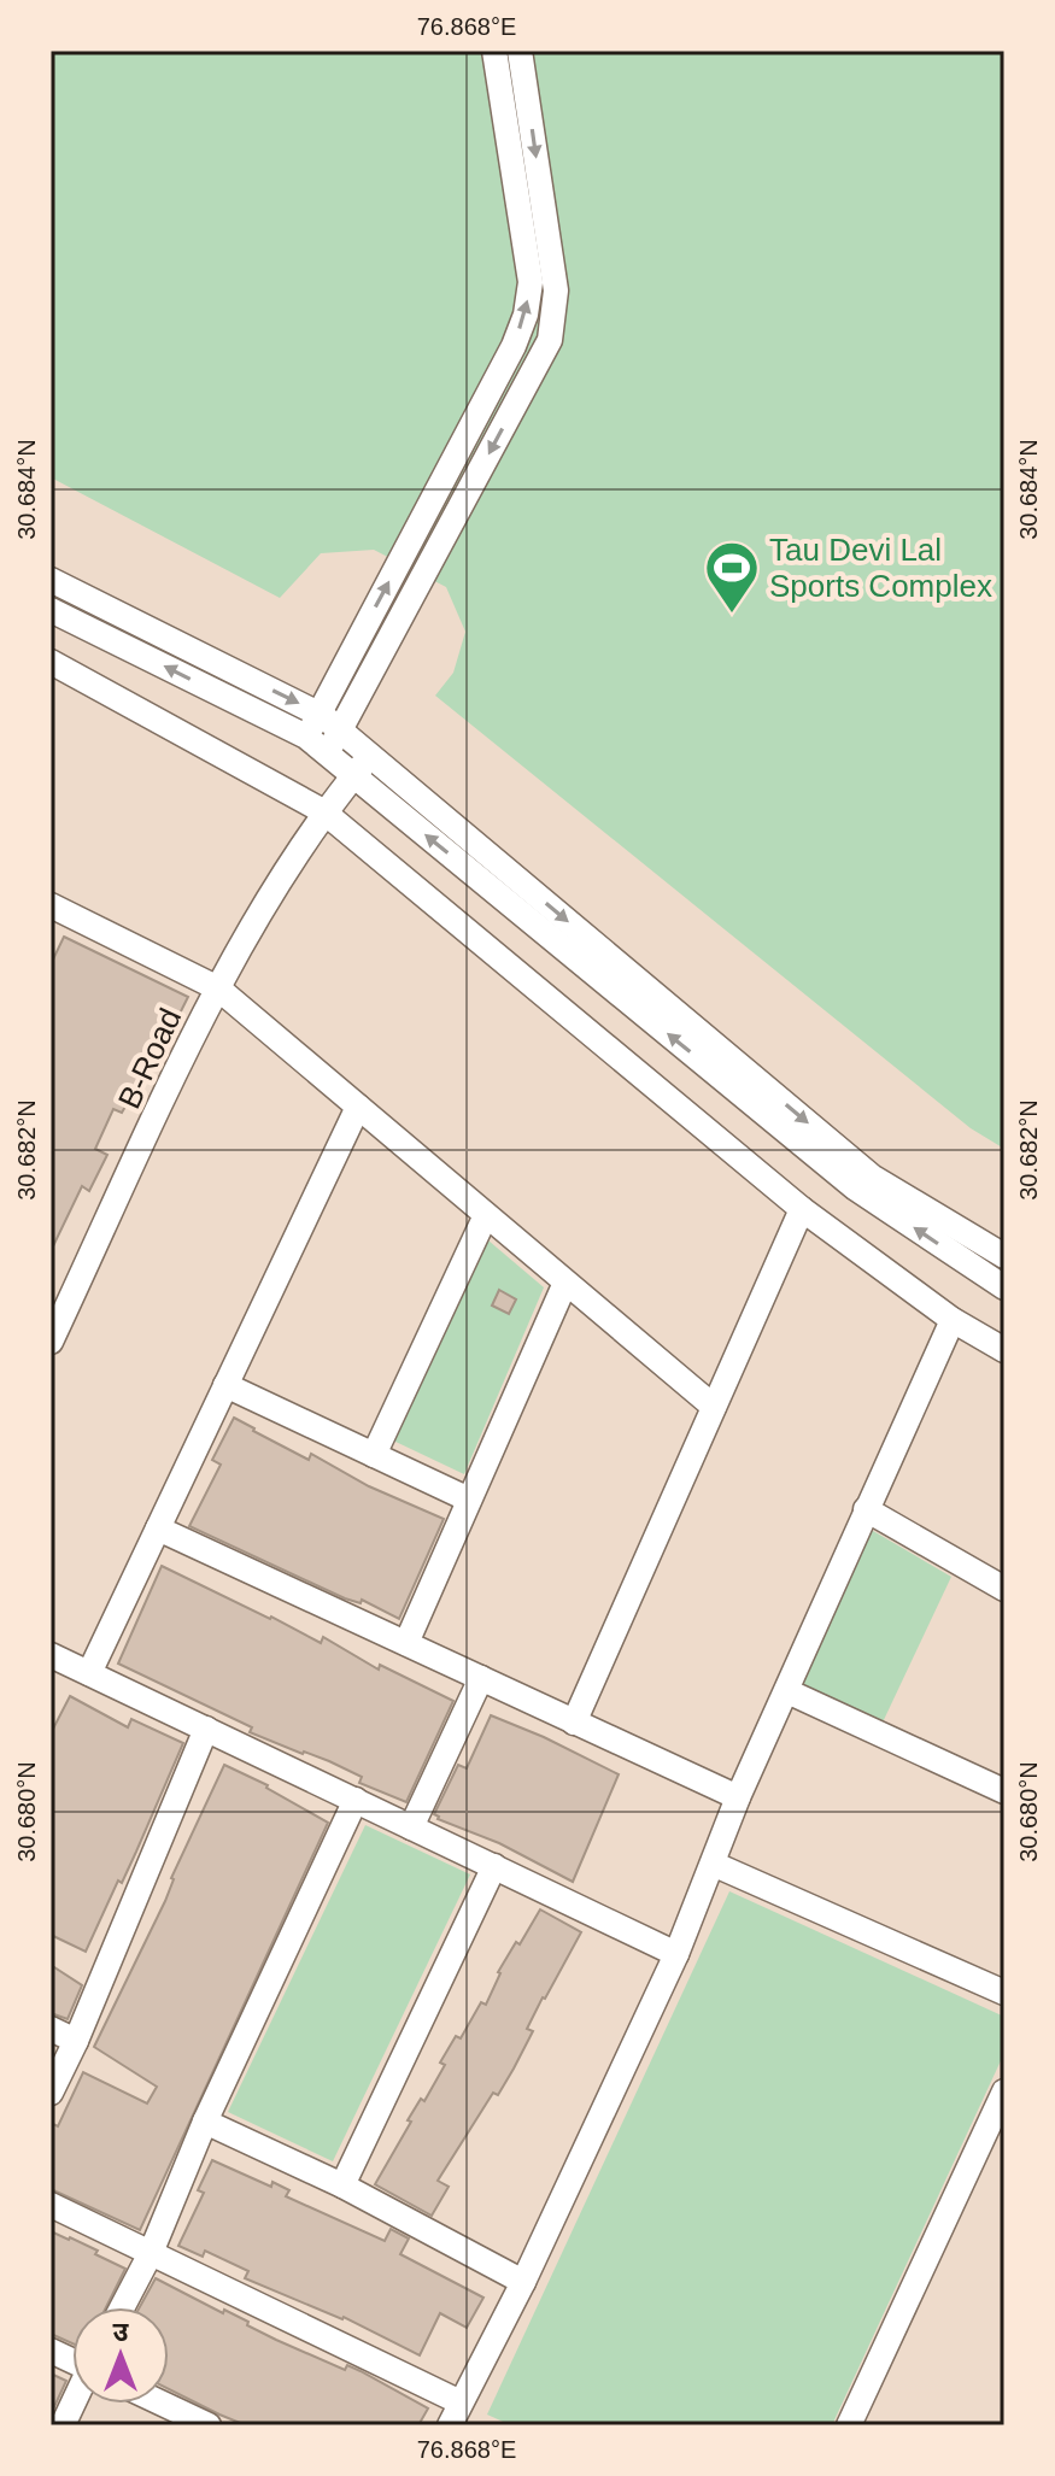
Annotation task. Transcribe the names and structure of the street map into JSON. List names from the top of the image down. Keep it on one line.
{"streets":{"street":["B-Road"]},"places":{"sports":["Tau Devi Lal Sports Complex"]},"north":"top","coordinates":["76.868°E","30.684°N","30.682°N","30.680°N"]}
